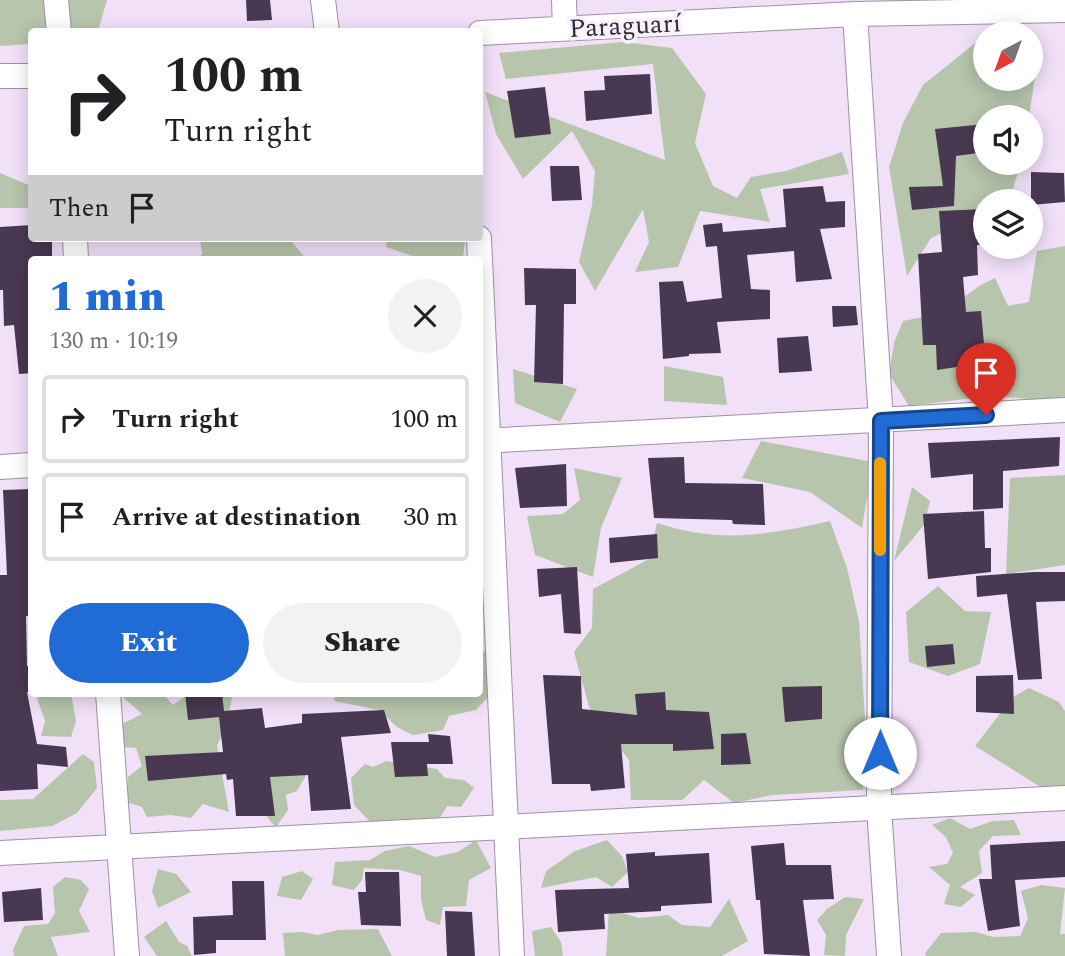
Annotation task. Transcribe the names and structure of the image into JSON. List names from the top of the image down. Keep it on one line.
{"streets":{"street":["Paraguarí"]},"north":"bottom left","page":{"turn":["100 m","Turn right"],"then":"Then","heading":["1 min","130 m · 10:19"],"list":[{"name":"Turn right","value":"100 m"},{"name":"Arrive at destination","value":"30 m"}],"buttons":["Exit","Share"]}}
